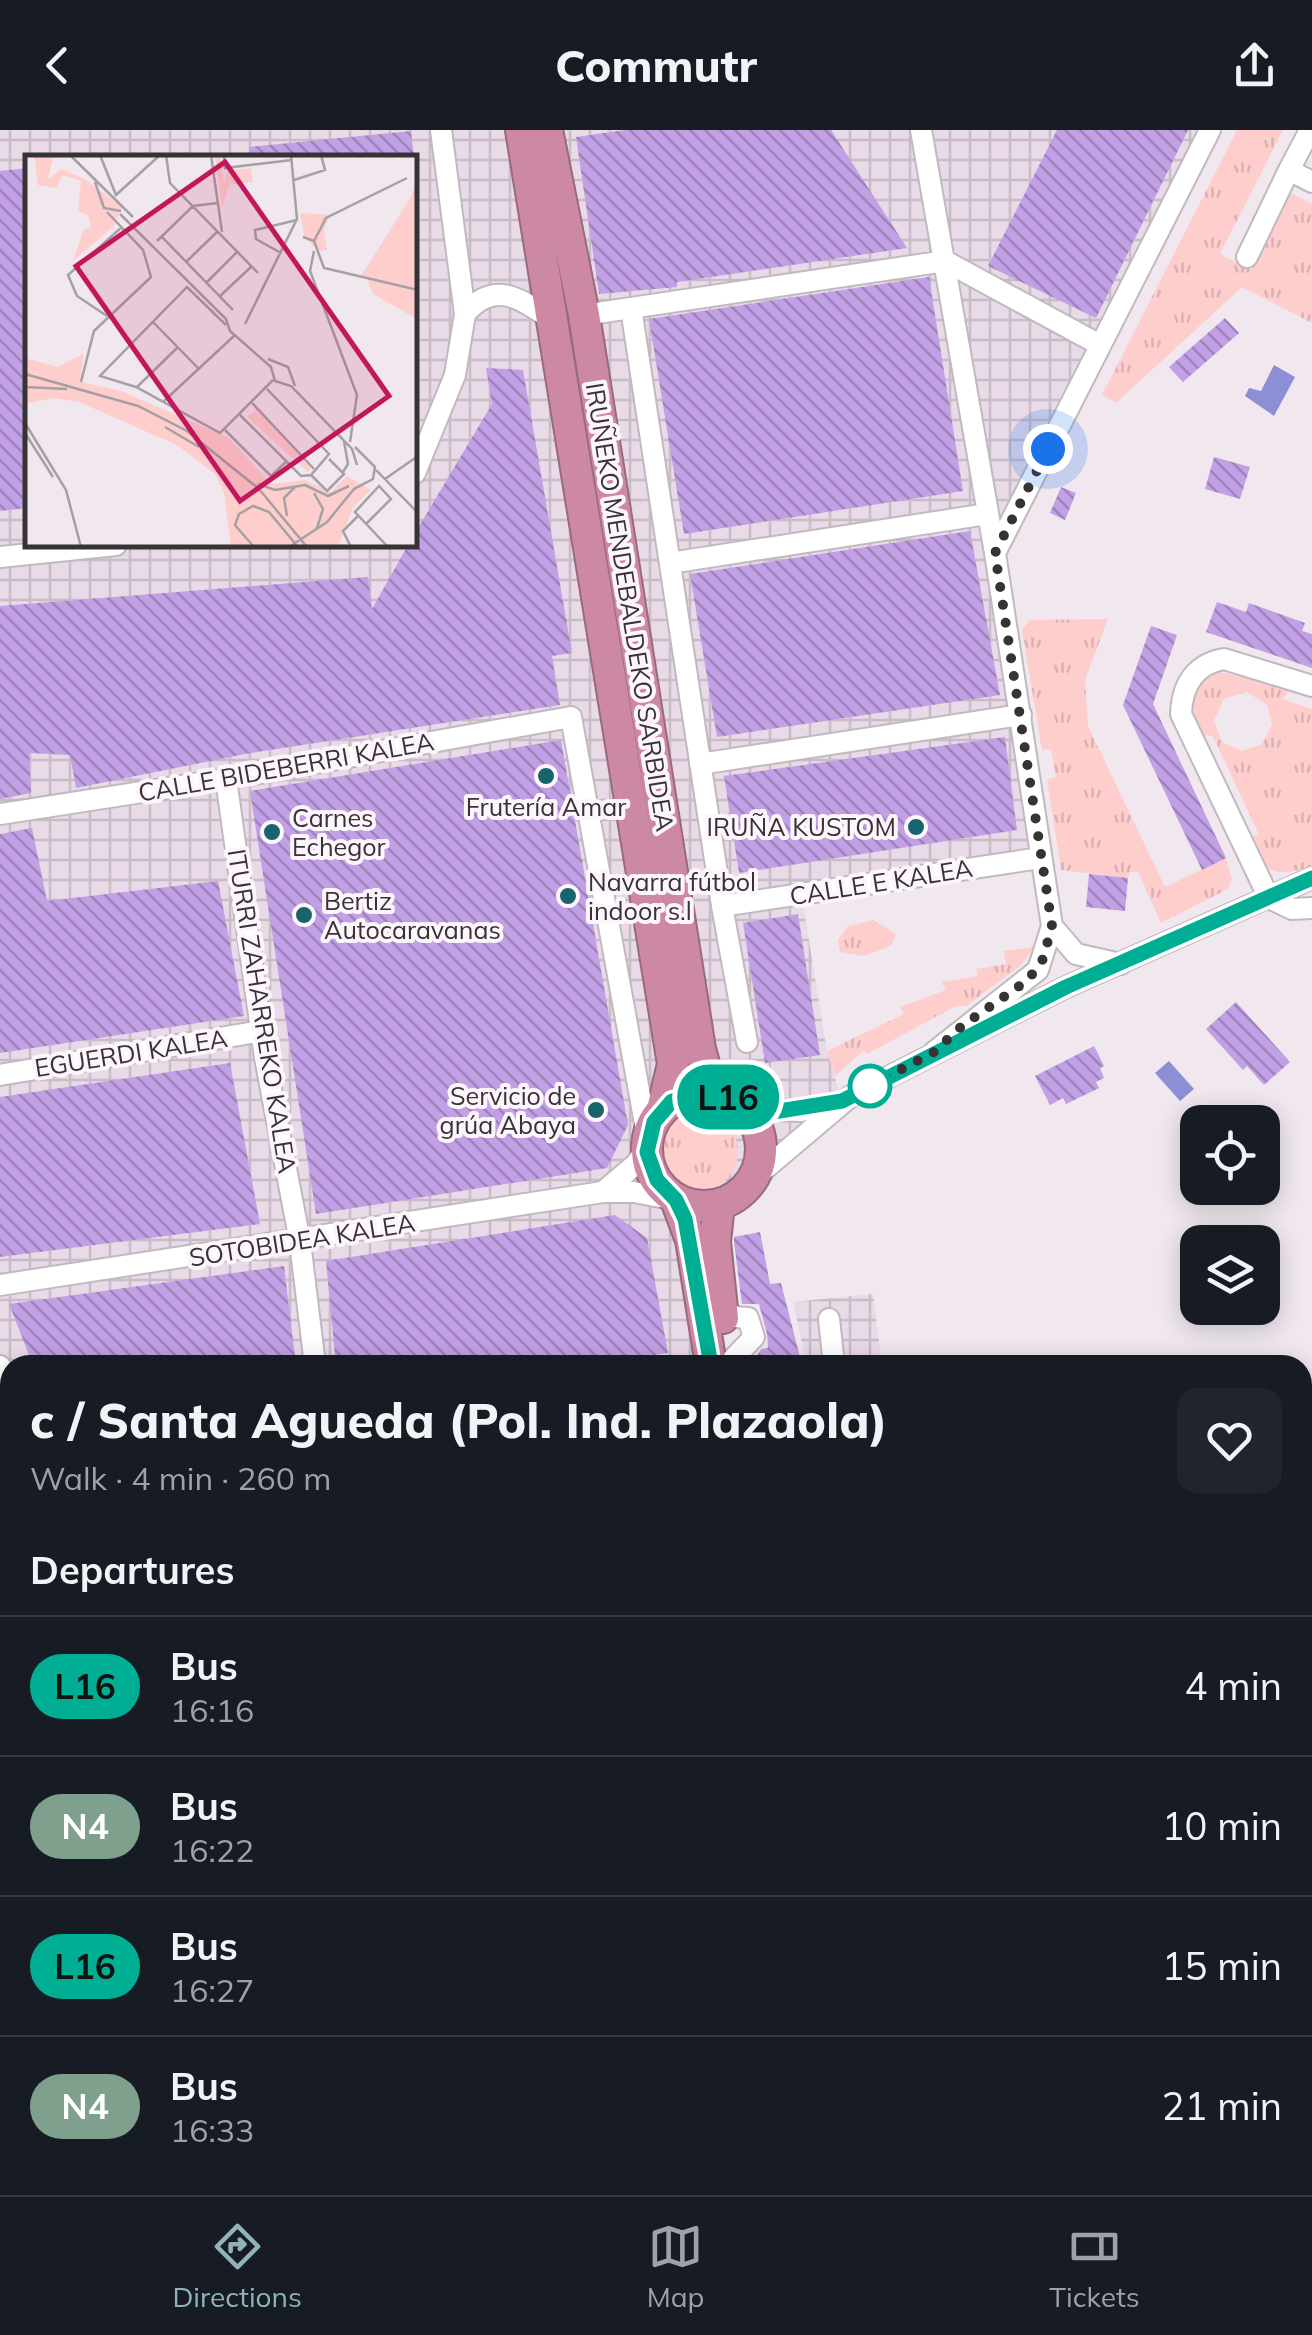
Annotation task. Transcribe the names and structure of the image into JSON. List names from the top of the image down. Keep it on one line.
{"streets":{"highway":["IRUÑEKO MENDEBALDEKO SARBIDEA"],"street":["CALLE BIDEBERRI KALEA","CALLE E KALEA","ITURRI ZAHARREKO KALEA","EGUERDI KALEA","SOTOBIDEA KALEA"]},"crossings":[["IRUÑEKO MENDEBALDEKO SARBIDEA","CALLE BIDEBERRI KALEA"],["IRUÑEKO MENDEBALDEKO SARBIDEA","SOTOBIDEA KALEA"],["CALLE BIDEBERRI KALEA","ITURRI ZAHARREKO KALEA"],["CALLE BIDEBERRI KALEA","SOTOBIDEA KALEA"],["ITURRI ZAHARREKO KALEA","EGUERDI KALEA"],["ITURRI ZAHARREKO KALEA","SOTOBIDEA KALEA"]],"places":["Frutería Amar","IRUÑA KUSTOM","Carnes Echegor","Navarra fútbol indoor s.l","Bertiz Autocaravanas","Servicio de grúa Abaya"],"lines":["bus line L16"],"page":{"header":"Commutr","on_map":"L16","heading":[["c / Santa Agueda (Pol. Ind. Plazaola)","Walk · 4 min · 260 m"],"Departures"],"list":[{"mark":"L16","name":"Bus","note":"16:16","value":"4 min"},{"mark":"N4","name":"Bus","note":"16:22","value":"10 min"},{"mark":"L16","name":"Bus","note":"16:27","value":"15 min"},{"mark":"N4","name":"Bus","note":"16:33","value":"21 min"}],"tabs":["Directions","Map","Tickets"]}}
